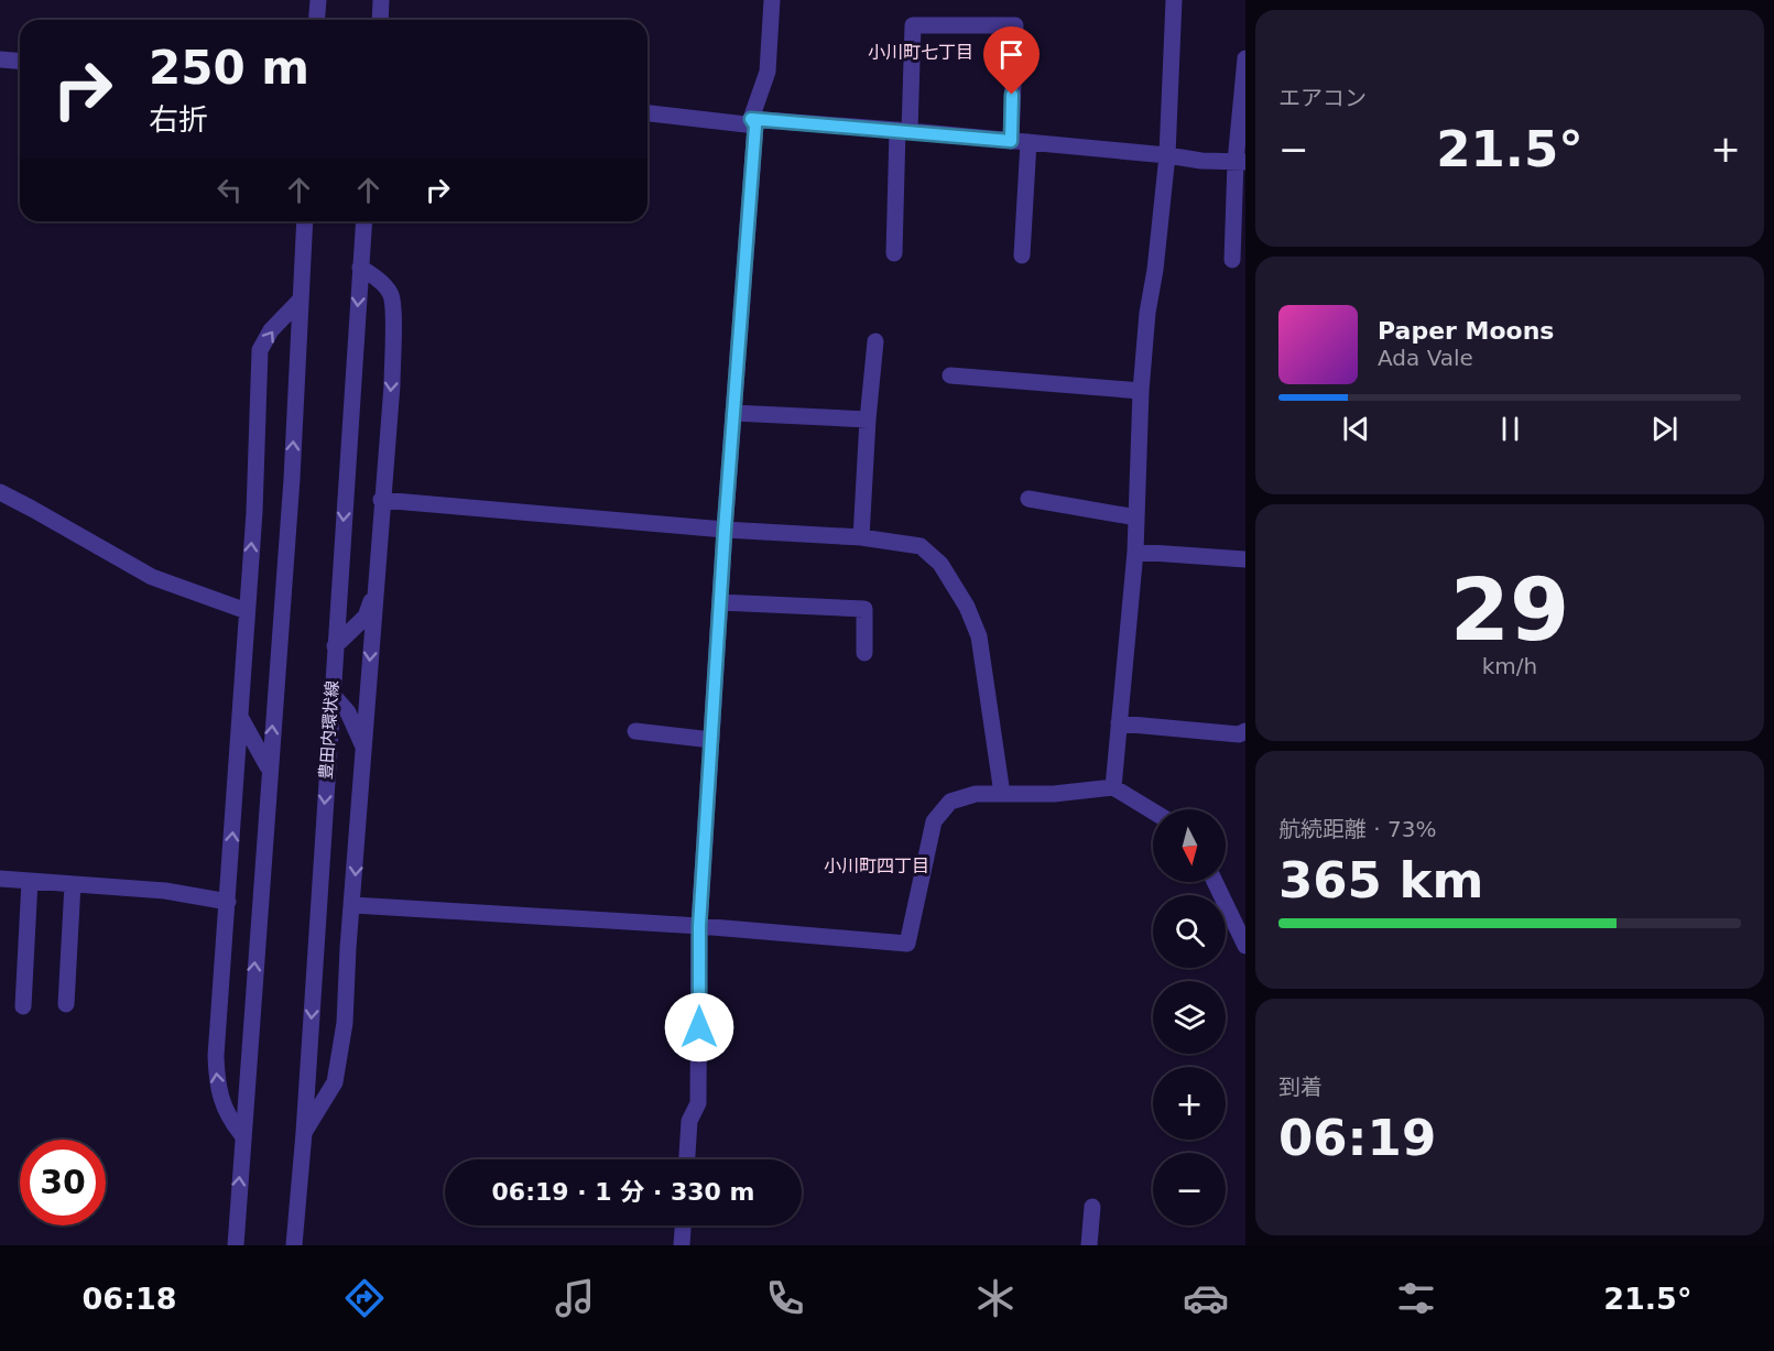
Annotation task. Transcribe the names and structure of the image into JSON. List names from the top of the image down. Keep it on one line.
{"streets":{"street":["豊田内環状線"]},"districts":["小川町七丁目","小川町四丁目"],"north":"bottom","page":{"tile":["エアコン",["29","km/h"],["航続距離 · 73%","365 km"],["到着","06:19"]],"turn":["250 m","右折"],"heat":["−","21.5°","+"],"song":["Paper Moons","Ada Vale"],"map_buttons":["+","−"],"limit":"30","trip":"06:19 · 1 分 · 330 m","tabs":["06:18","21.5°"]}}
